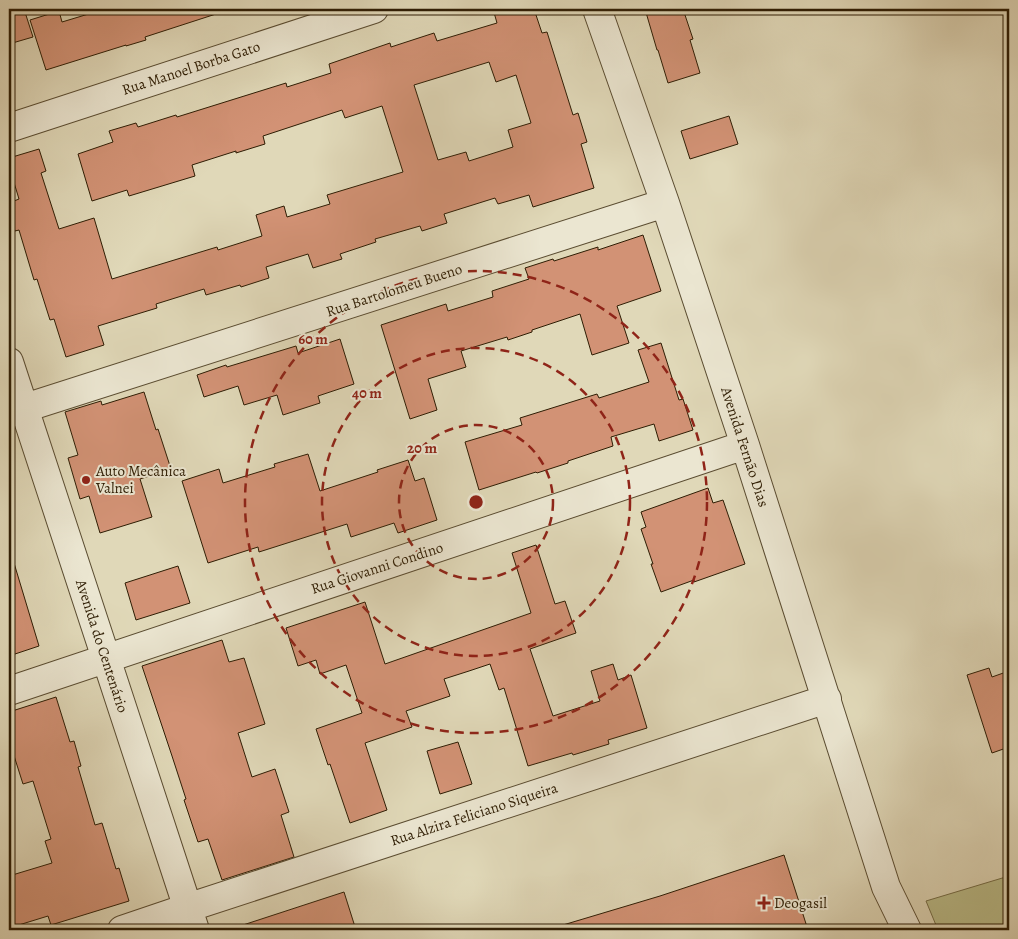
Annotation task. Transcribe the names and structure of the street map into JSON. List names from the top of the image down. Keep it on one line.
{"streets":{"street":["Rua Manoel Borba Gato","Rua Bartolomeu Bueno","Avenida Fernão Dias","Rua Giovanni Condino","Avenida do Centenário","Rua Alzira Feliciano Siqueira"]},"crossings":[["Rua Bartolomeu Bueno","Avenida Fernão Dias"],["Rua Bartolomeu Bueno","Avenida do Centenário"],["Avenida Fernão Dias","Rua Giovanni Condino"],["Avenida Fernão Dias","Rua Alzira Feliciano Siqueira"],["Rua Giovanni Condino","Avenida do Centenário"],["Avenida do Centenário","Rua Alzira Feliciano Siqueira"]],"places":{"other":["Auto Mecânica Valnei"],"health":["Deogasil"]},"rings":["60 m","40 m","20 m"]}
